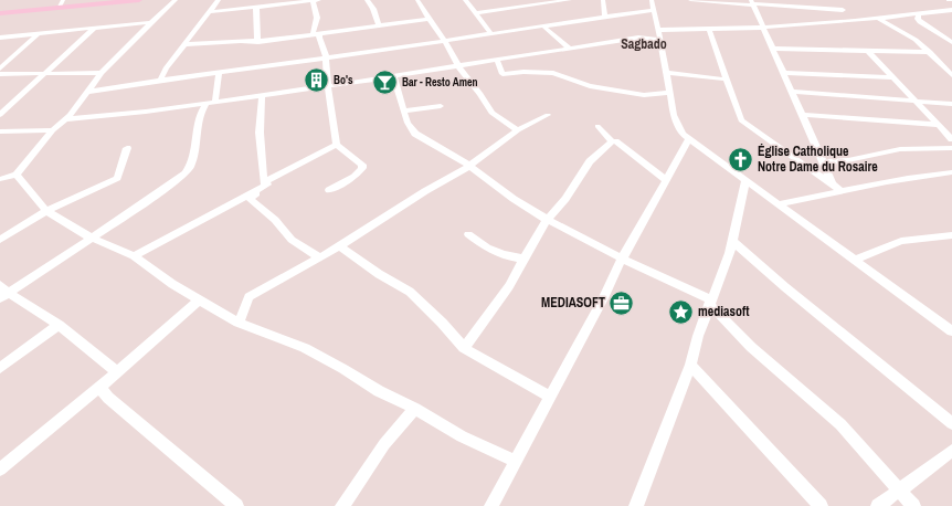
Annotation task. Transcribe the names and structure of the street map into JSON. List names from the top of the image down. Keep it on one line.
{"districts":["Sagbado"],"places":{"building":["Bo's"],"bar":["Bar - Resto Amen"],"church":["Église Catholique Notre Dame du Rosaire"],"office":["MEDIASOFT"],"place":["mediasoft"]}}
